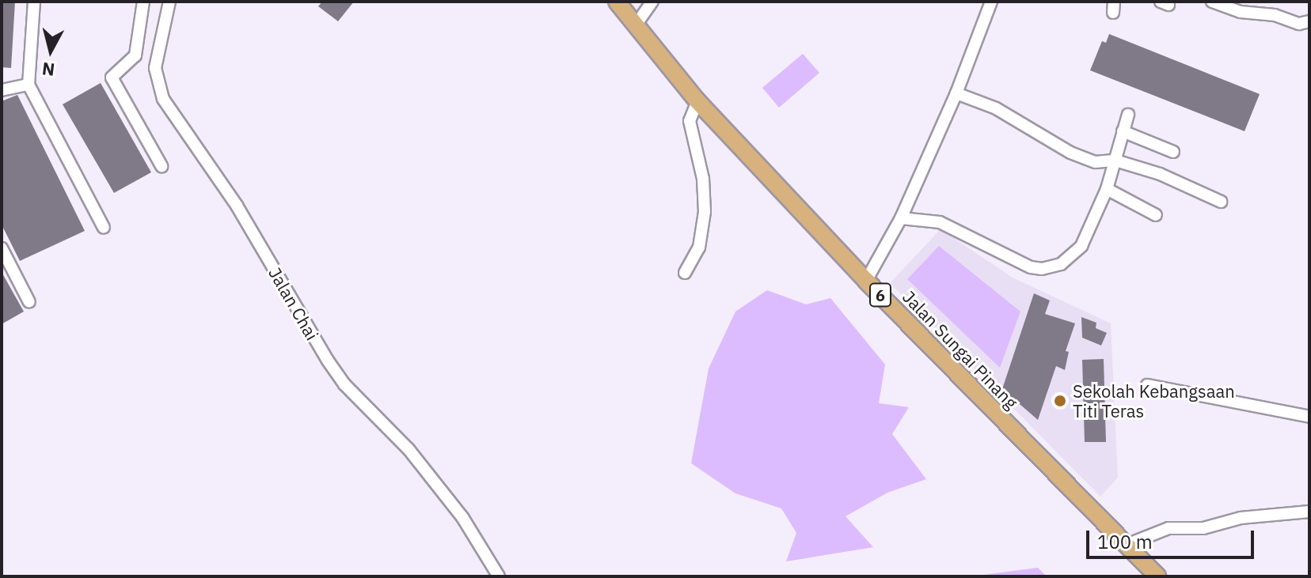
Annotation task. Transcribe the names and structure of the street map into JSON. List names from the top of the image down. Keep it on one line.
{"streets":{"main road":["6","Jalan Sungai Pinang"],"street":["Jalan Chai"]},"places":["Sekolah Kebangsaan Titi Teras"],"scale_bar":"100 m","north":"bottom"}
